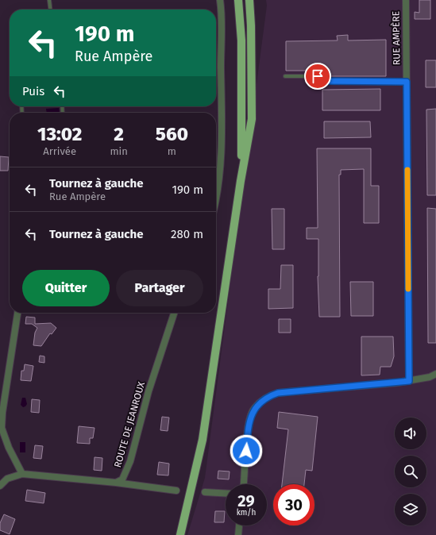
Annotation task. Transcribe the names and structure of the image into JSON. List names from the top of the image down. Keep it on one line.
{"streets":{"street":["RUE AMPÈRE","ROUTE DE JEANROUX"]},"page":{"turn":["190 m","Rue Ampère"],"then":"Puis","eta":["13:02","Arrivée","2","min","560","m"],"list":[{"name":"Tournez à gauche","note":"Rue Ampère","value":"190 m"},{"name":"Tournez à gauche","value":"280 m"}],"buttons":["Quitter","Partager"],"speed":"29 km/h","limit":"30"}}
